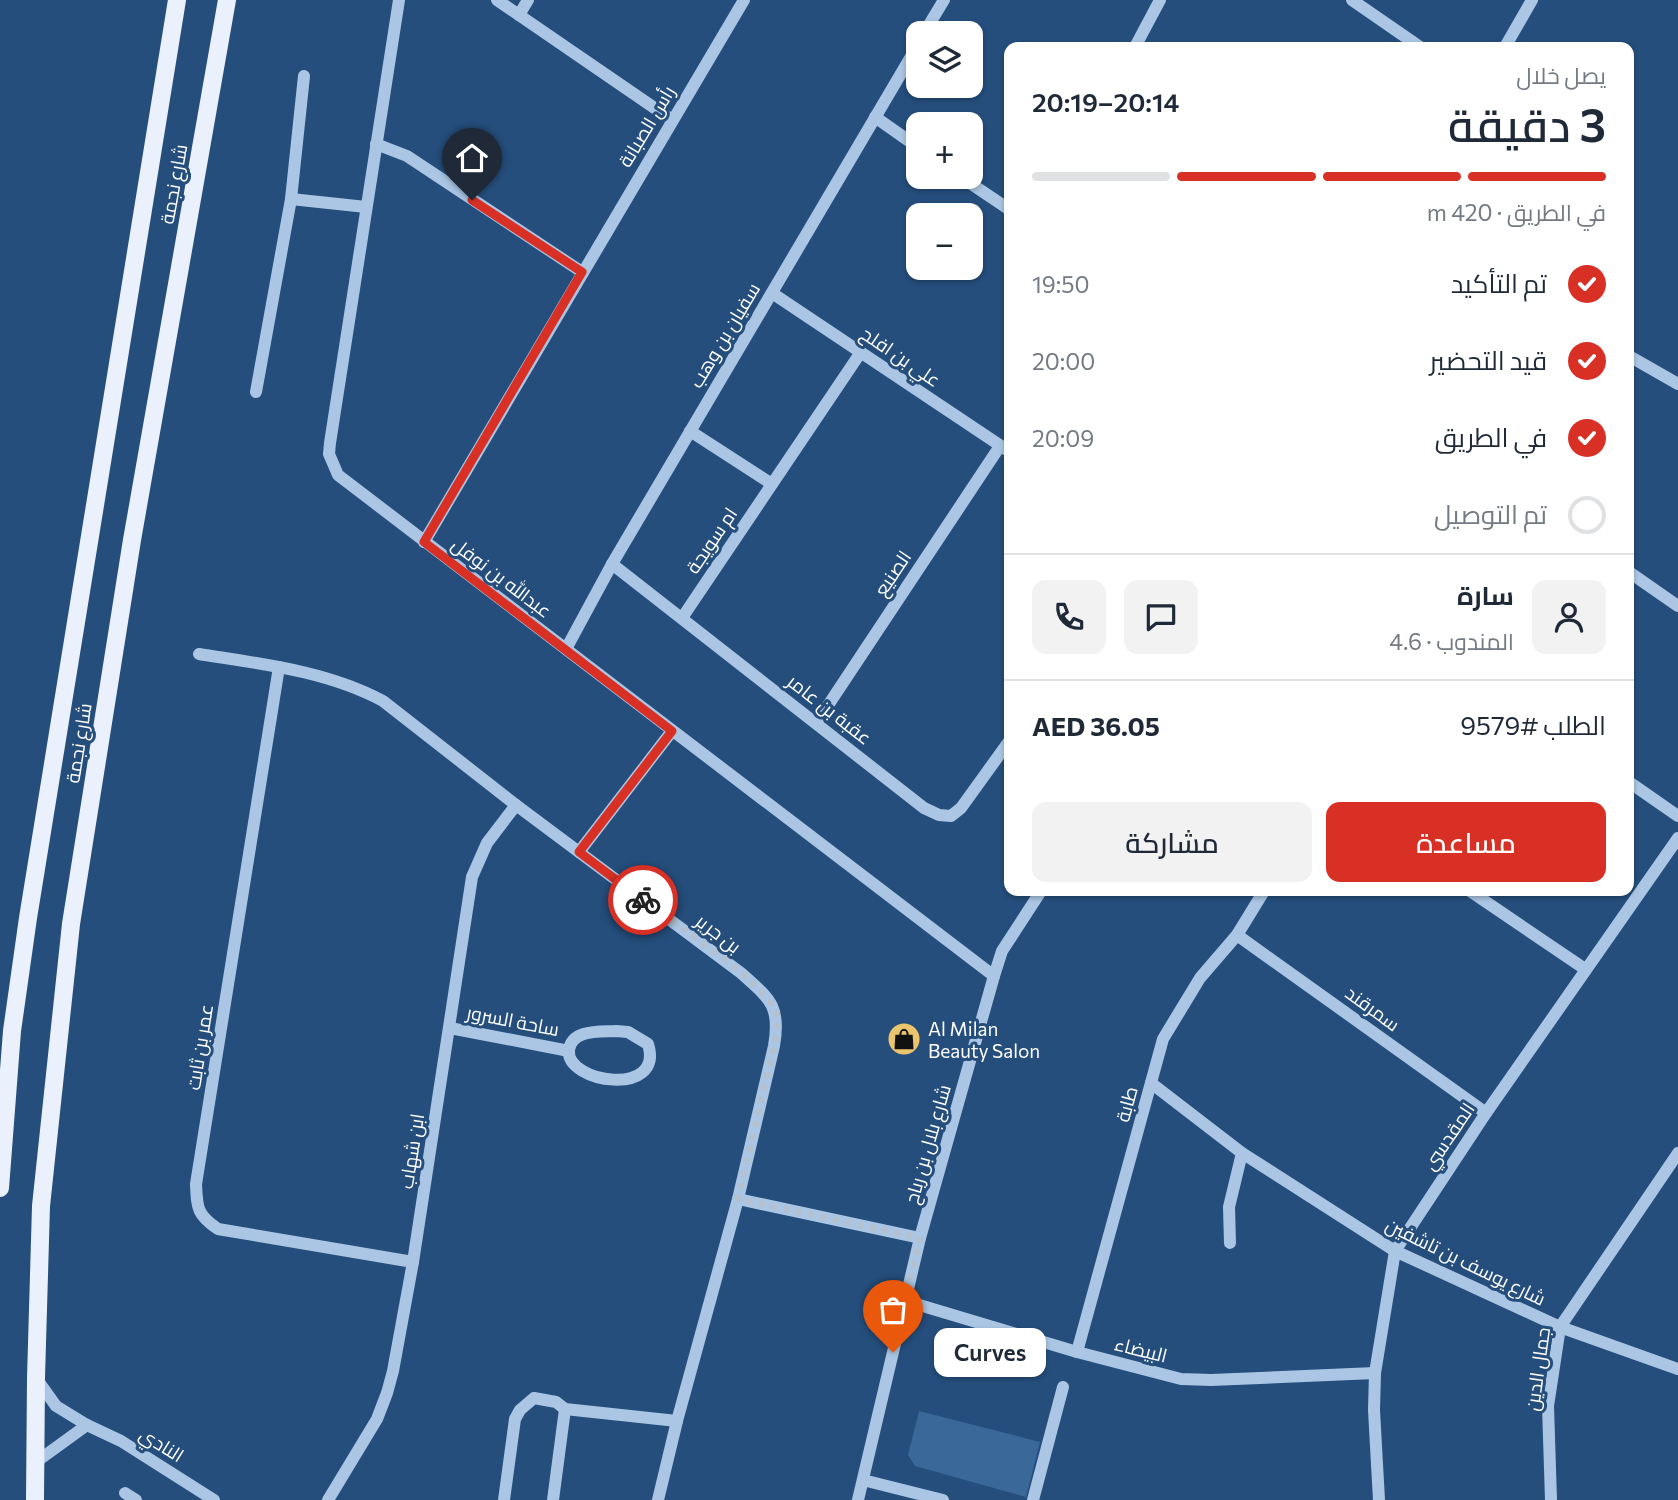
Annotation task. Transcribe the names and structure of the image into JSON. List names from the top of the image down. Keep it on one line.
{"streets":{"main road":["شارع نجمة"],"street":["رأس الصبانة","سفيان بن وهب","علي بن افلح","ام سويجة","الصنيع","عبدالله بن نوفل","عقبة بن عامر","بن جرير","سمرقند","ساحة السرور","عمر بن ثابت","طابة","المقدسي","شارع بلال بن رباح","ابن شهاب","شارع يوسف بن تاشفين","البيضاء","جمال الدين","النادي"]},"crossings":[["رأس الصبانة","عبدالله بن نوفل"],["شارع نجمة","النادي"],["سفيان بن وهب","علي بن افلح"],["سفيان بن وهب","عبدالله بن نوفل"],["سفيان بن وهب","عقبة بن عامر"],["علي بن افلح","ام سويجة"],["ام سويجة","عقبة بن عامر"],["الصنيع","عقبة بن عامر"],["عبدالله بن نوفل","شارع بلال بن رباح"],["بن جرير","عمر بن ثابت"],["بن جرير","ابن شهاب"],["سمرقند","طابة"],["سمرقند","المقدسي"],["ساحة السرور","ابن شهاب"],["عمر بن ثابت","ابن شهاب"],["طابة","شارع يوسف بن تاشفين"],["طابة","البيضاء"],["المقدسي","شارع يوسف بن تاشفين"],["المقدسي","البيضاء"],["شارع بلال بن رباح","البيضاء"],["شارع يوسف بن تاشفين","جمال الدين"]],"places":{"shop":["Al Milan Beauty Salon"],"other":["Curves"]},"page":{"map_buttons":["+","−"],"heading":["3 دقيقة","يصل خلال","20:14–20:19"],"panel":["سارة","المندوب · 4.6","الطلب #9579","AED 36.05"],"bar":"في الطريق · 420 m","list":[["تم التأكيد","19:50"],["قيد التحضير","20:00"],["في الطريق","20:09"],"تم التوصيل"],"buttons":["مساعدة","مشاركة"],"bubble":"Curves"}}
